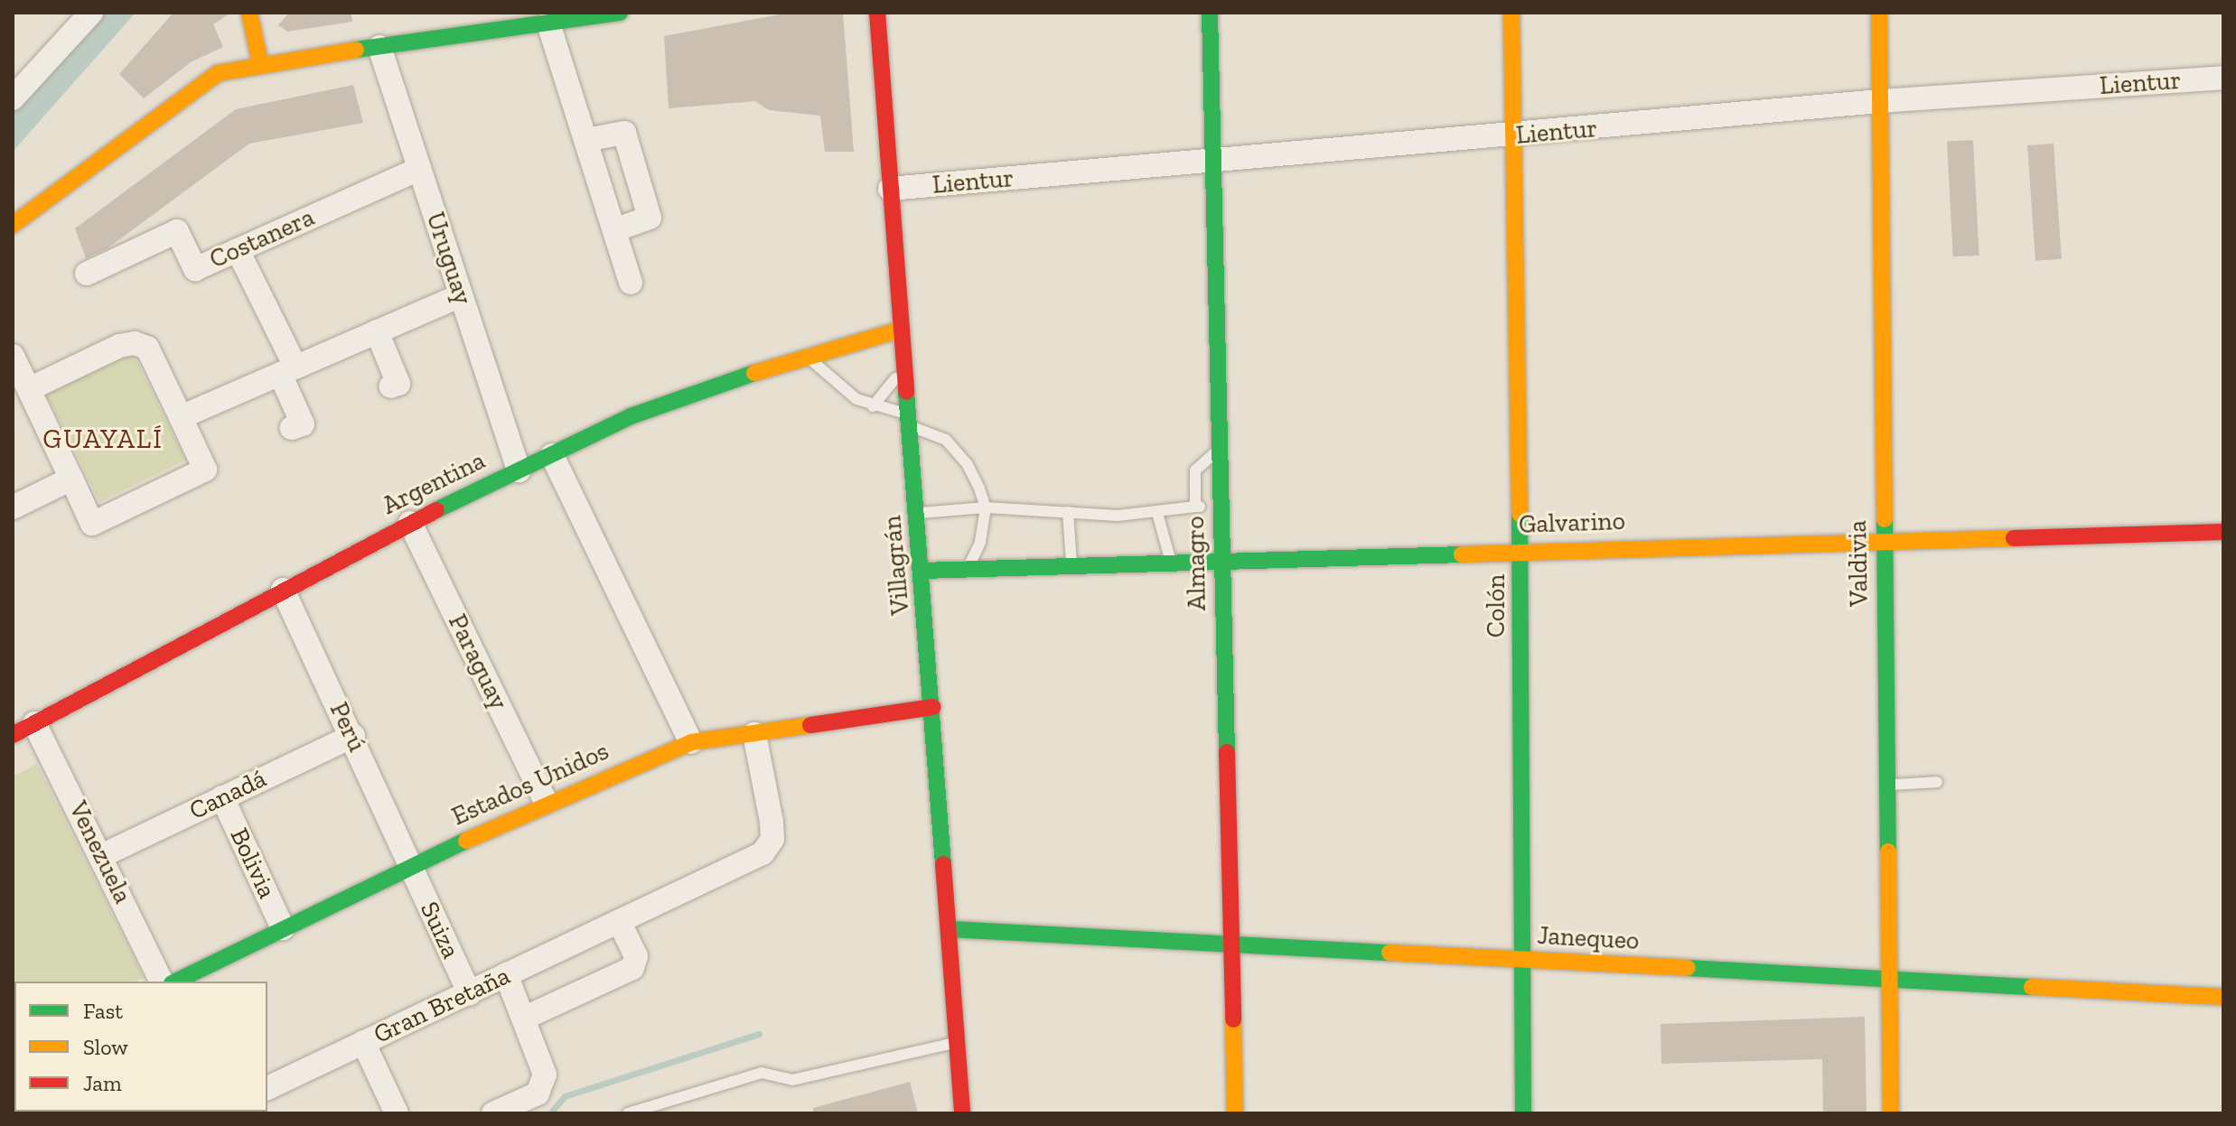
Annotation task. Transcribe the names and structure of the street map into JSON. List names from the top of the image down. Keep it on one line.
{"streets":{"main road":["Argentina","Galvarino","Almagro","Valdivia","Villagrán","Colón","Estados Unidos","Janequeo"],"street":["Lientur","Costanera","Uruguay","Paraguay","Perú","Canadá","Venezuela","Bolivia","Suiza","Gran Bretaña"]},"crossings":[["Lientur","Almagro"],["Lientur","Valdivia"],["Lientur","Villagrán"],["Lientur","Colón"],["Costanera","Uruguay"],["Uruguay","Argentina"],["Argentina","Villagrán"],["Argentina","Paraguay"],["Argentina","Perú"],["Argentina","Venezuela"],["Galvarino","Almagro"],["Galvarino","Valdivia"],["Galvarino","Villagrán"],["Galvarino","Colón"],["Almagro","Janequeo"],["Valdivia","Janequeo"],["Villagrán","Estados Unidos"],["Villagrán","Janequeo"],["Colón","Janequeo"],["Paraguay","Estados Unidos"],["Perú","Estados Unidos"],["Perú","Canadá"],["Perú","Suiza"],["Estados Unidos","Bolivia"],["Estados Unidos","Suiza"],["Estados Unidos","Gran Bretaña"],["Canadá","Venezuela"],["Canadá","Bolivia"],["Suiza","Gran Bretaña"]],"districts":["GUAYALÍ"],"legend":["Fast","Slow","Jam"]}
